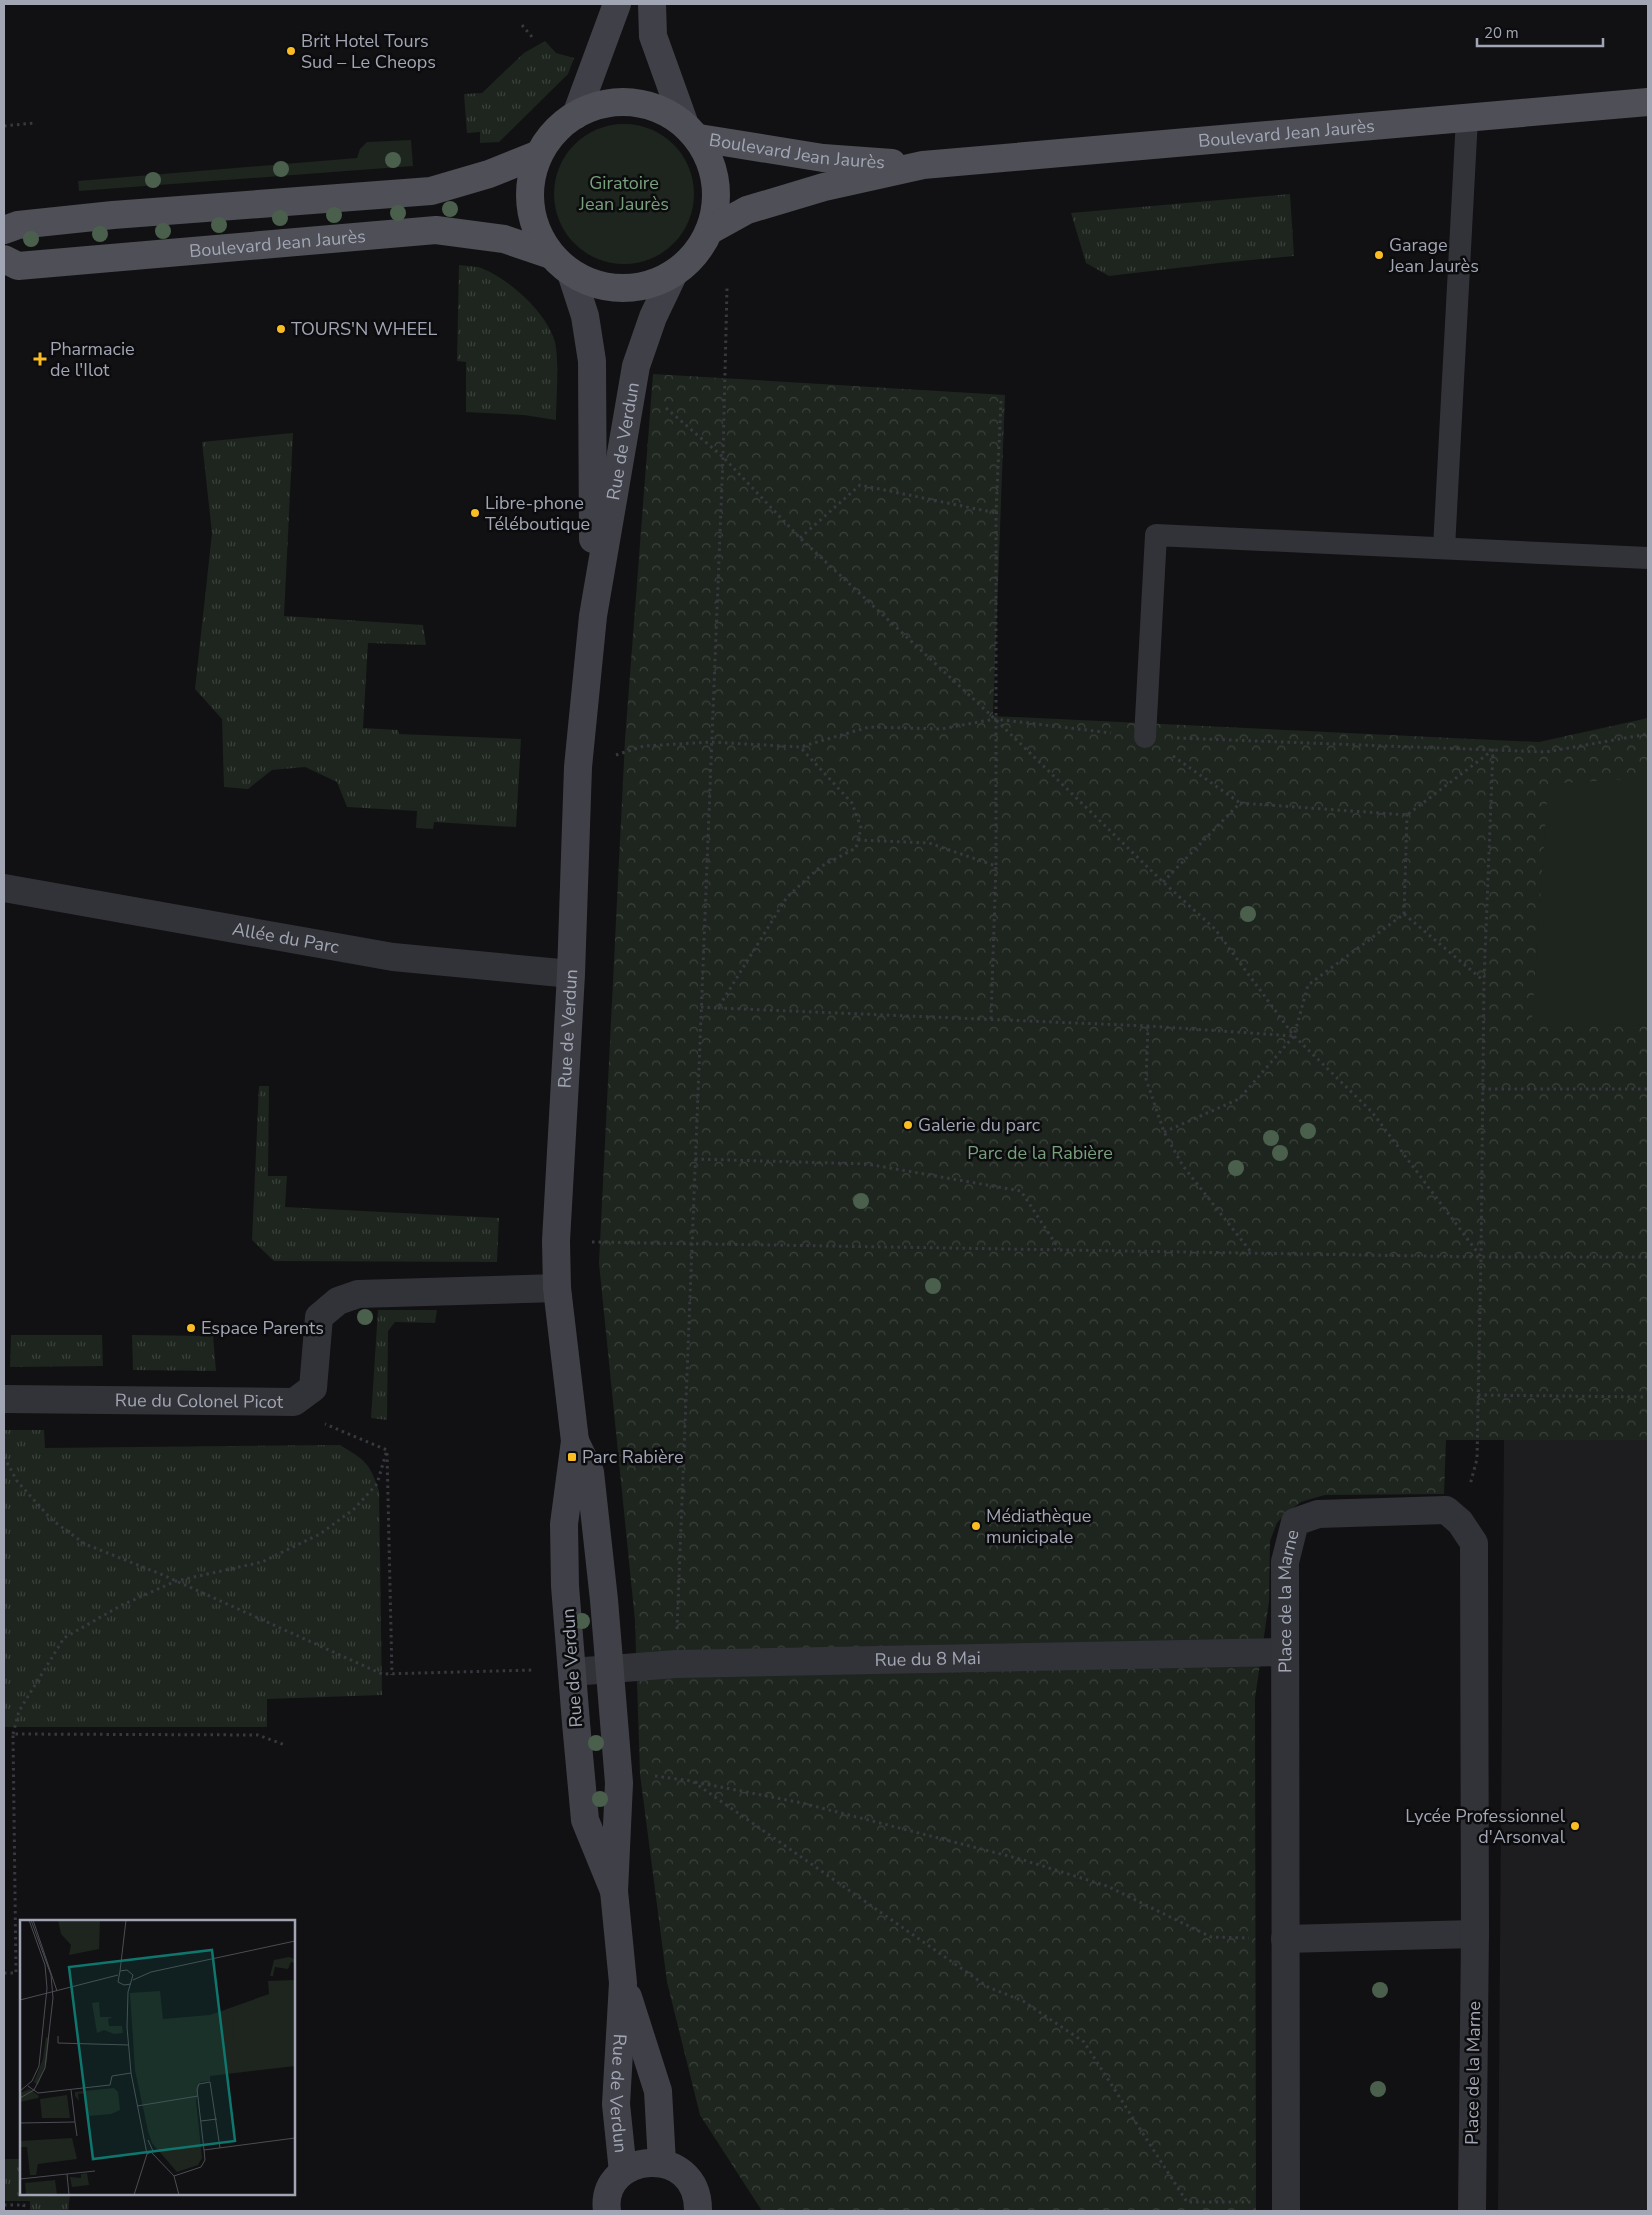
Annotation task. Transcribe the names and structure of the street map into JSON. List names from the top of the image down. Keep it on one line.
{"streets":{"main road":["Boulevard Jean Jaurès","Rue de Verdun"],"street":["Allée du Parc","Rue du Colonel Picot","Place de la Marne","Rue du 8 Mai"]},"crossings":[["Rue de Verdun","Allée du Parc"],["Rue de Verdun","Rue du 8 Mai"],["Place de la Marne","Rue du 8 Mai"]],"parks":["Giratoire Jean Jaurès","Parc de la Rabière"],"places":{"other":["Brit Hotel Tours Sud – Le Cheops","Garage Jean Jaurès","TOURS'N WHEEL","Libre-phone Téléboutique","Galerie du parc","Espace Parents","Médiathèque municipale","Lycée Professionnel d'Arsonval"],"health":["Pharmacie de l'Ilot"],"transit":["Parc Rabière"]},"scale_bar":"20 m"}
